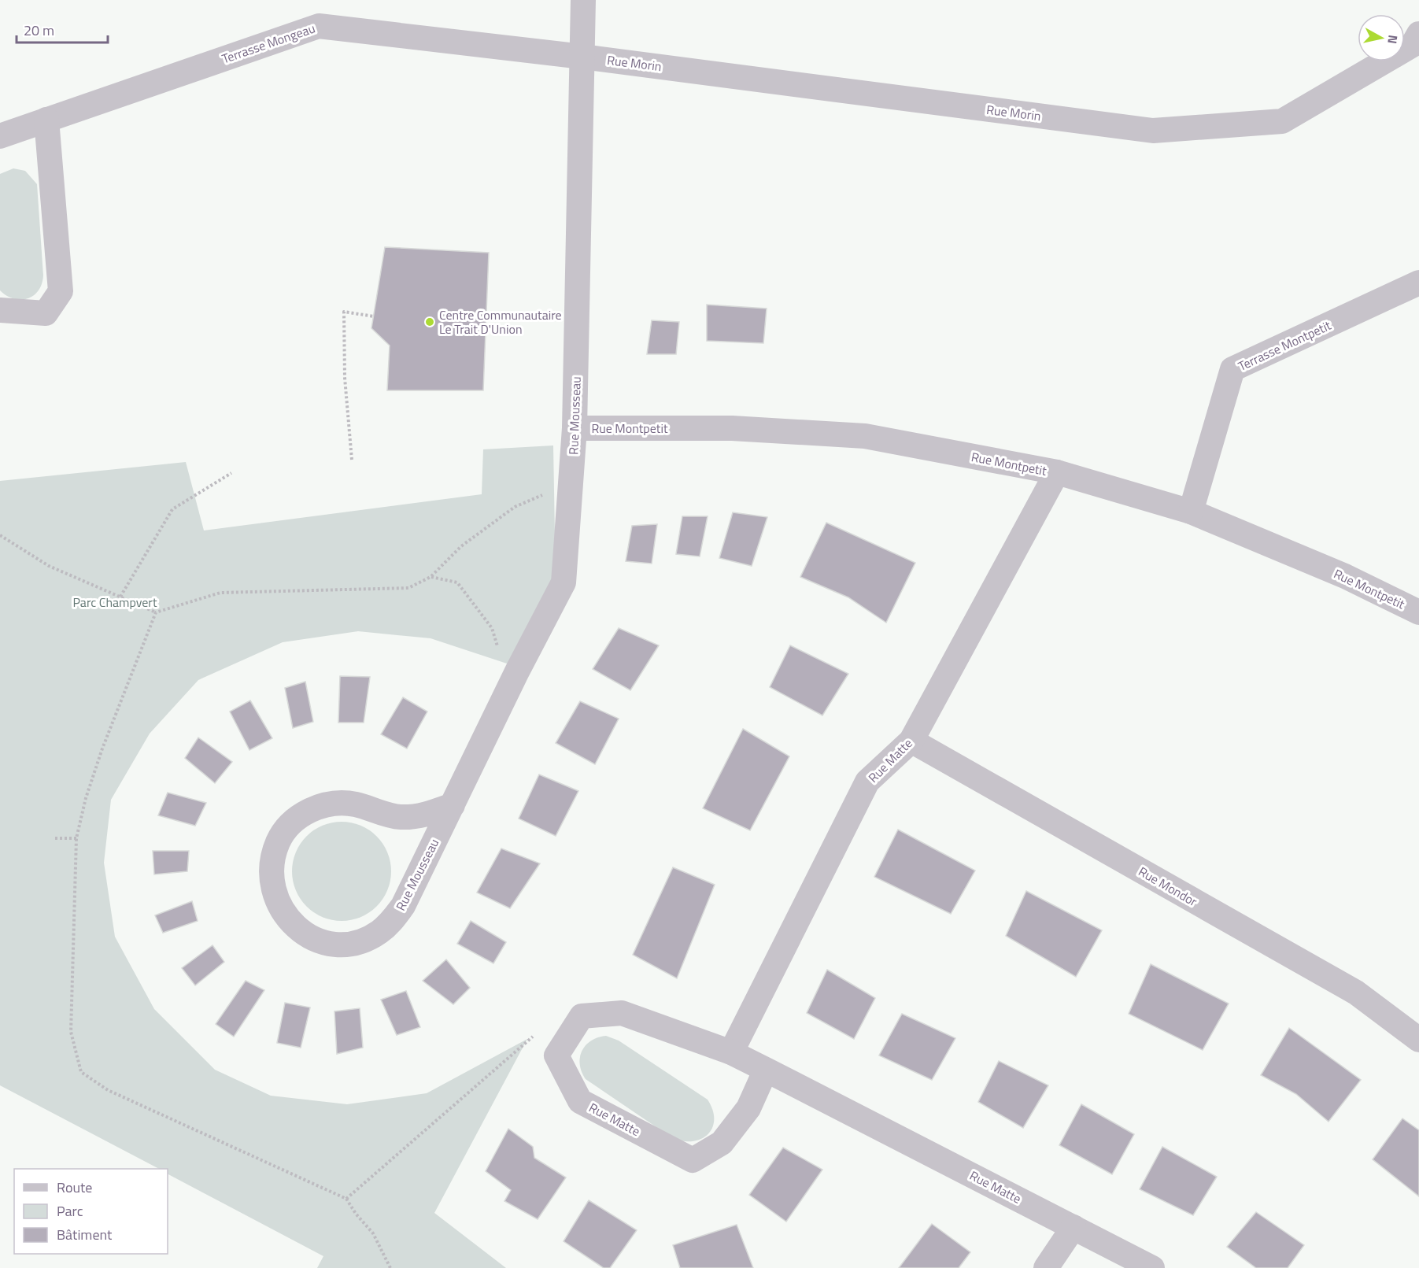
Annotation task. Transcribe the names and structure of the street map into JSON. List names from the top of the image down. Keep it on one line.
{"streets":{"street":["Terrasse Mongeau","Rue Morin","Terrasse Montpetit","Rue Mousseau","Rue Montpetit","Rue Matte","Rue Mondor"]},"crossings":[["Terrasse Mongeau","Rue Morin"],["Terrasse Mongeau","Rue Mousseau"],["Rue Morin","Rue Mousseau"],["Terrasse Montpetit","Rue Montpetit"],["Rue Mousseau","Rue Montpetit"],["Rue Montpetit","Rue Matte"],["Rue Matte","Rue Mondor"]],"parks":["Parc Champvert"],"places":["Centre Communautaire Le Trait D'Union"],"legend":["Route","Parc","Bâtiment"],"scale_bar":"20 m","north":"right"}
